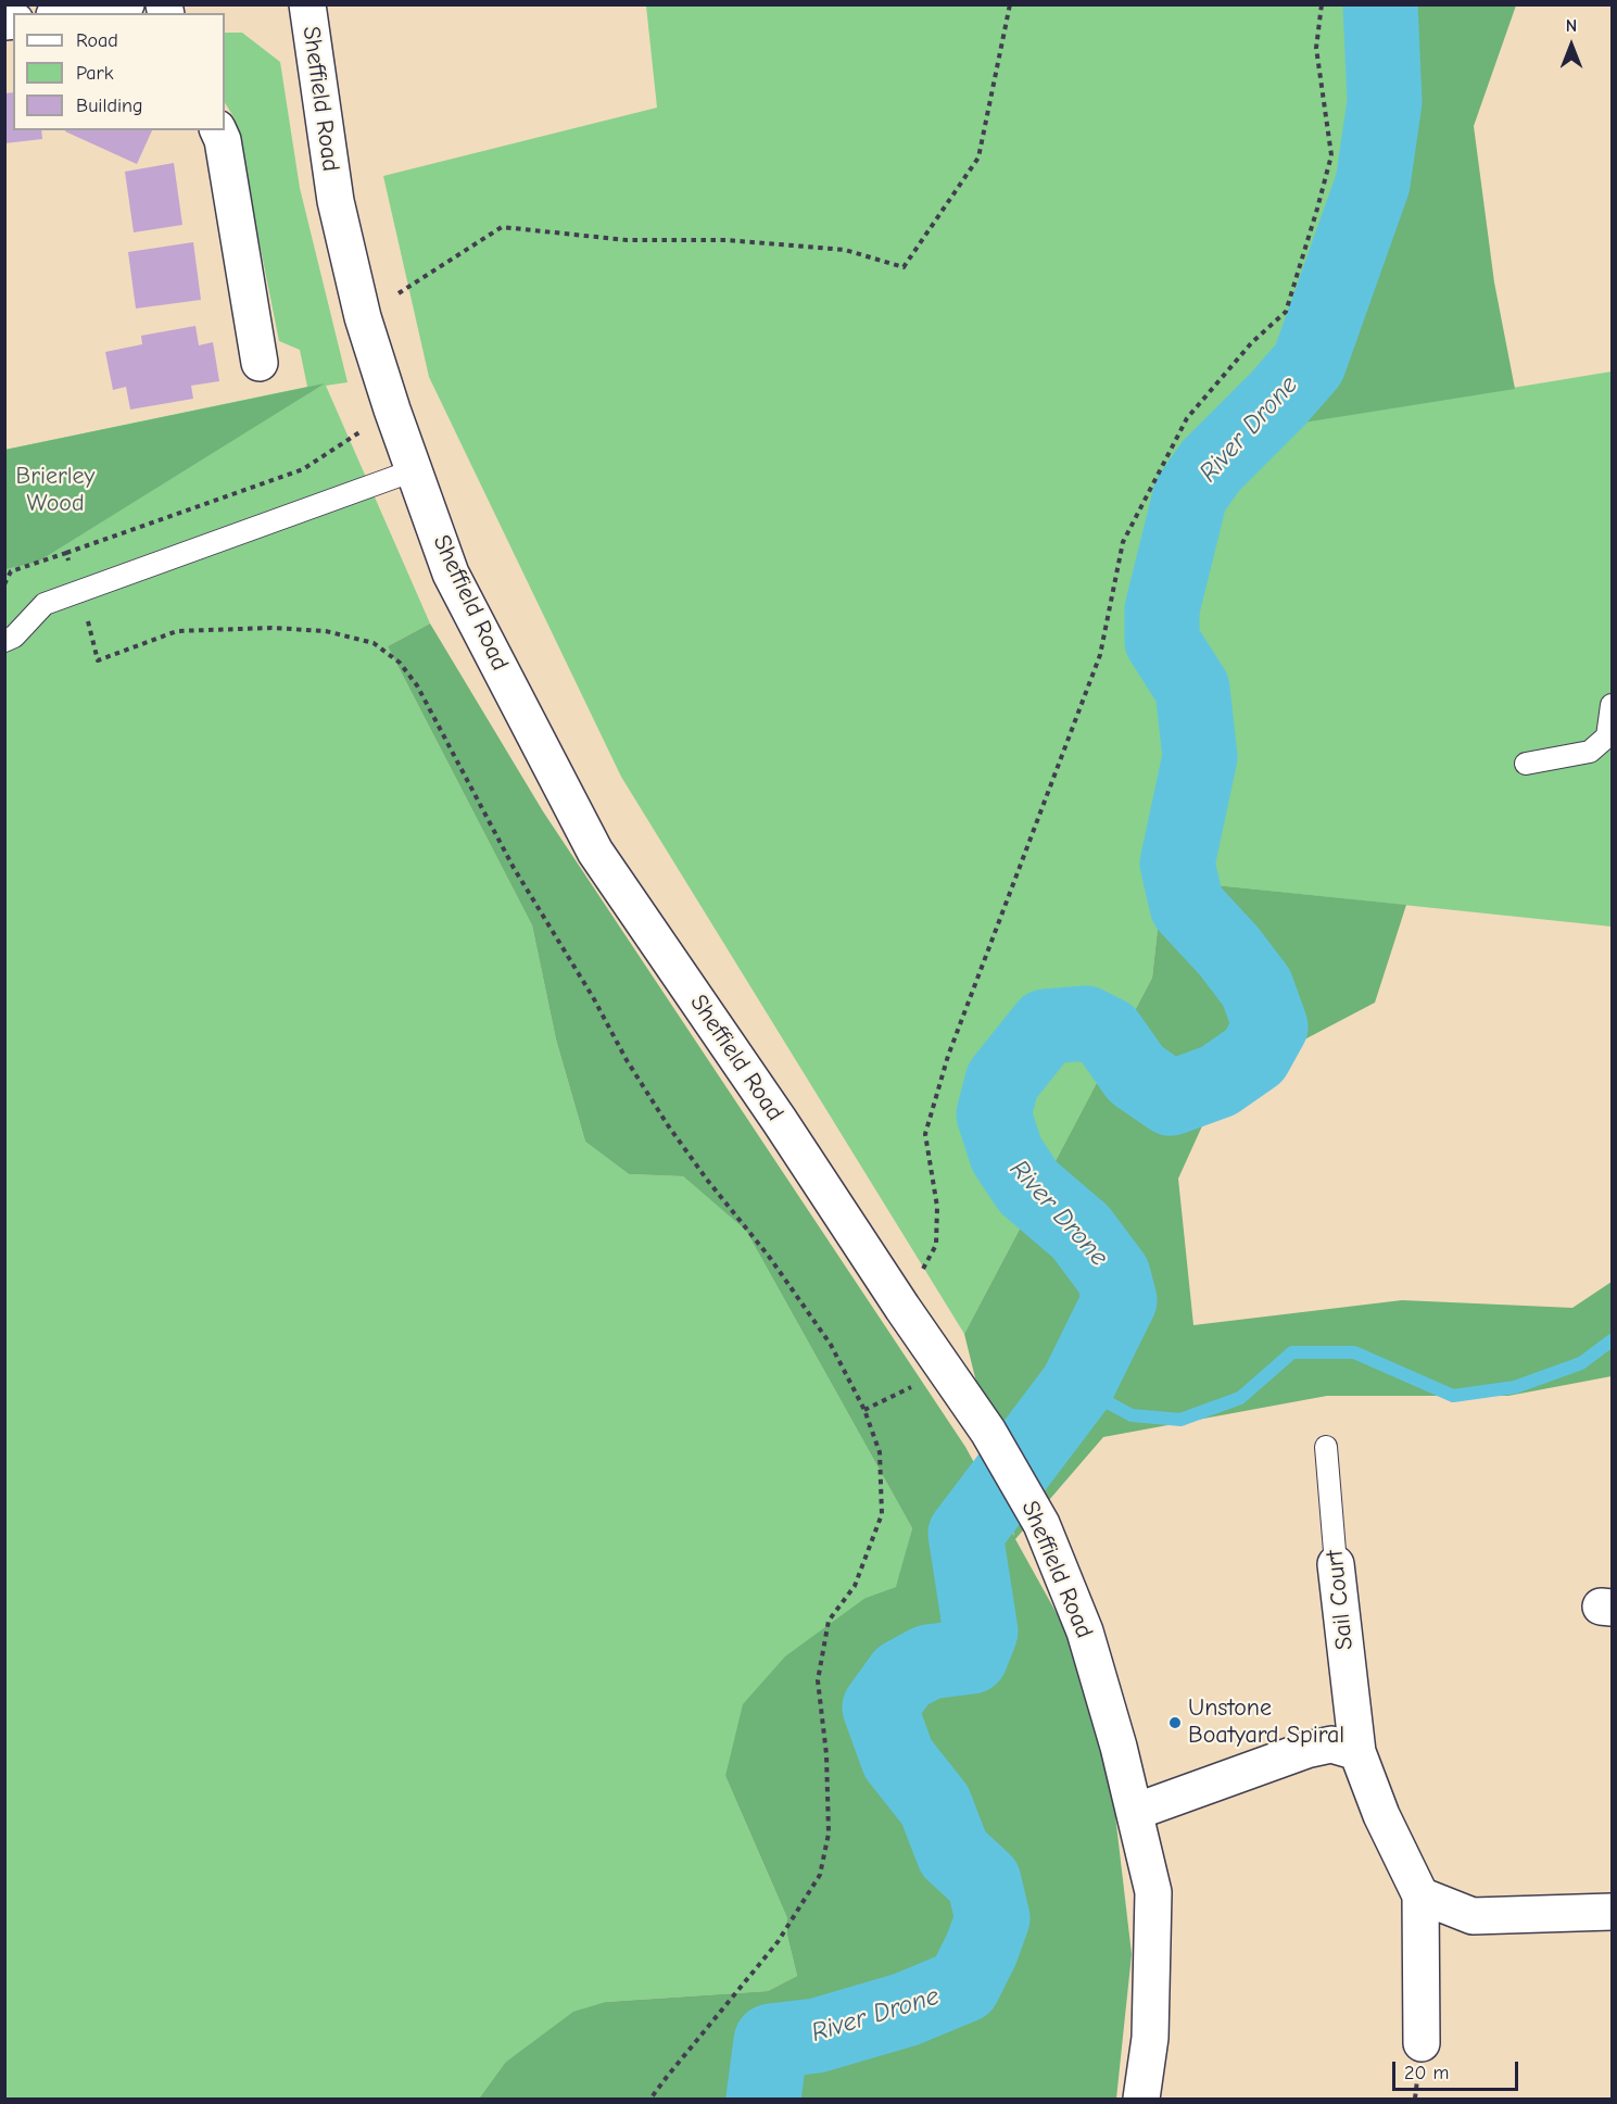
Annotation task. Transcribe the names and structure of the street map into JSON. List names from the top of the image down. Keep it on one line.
{"streets":{"main road":["Sheffield Road","Sail Court"]},"water":["River Drone"],"parks":["Brierley Wood"],"places":["Unstone Boatyard Spiral"],"legend":["Road","Park","Building"],"scale_bar":"20 m","north":"top"}
